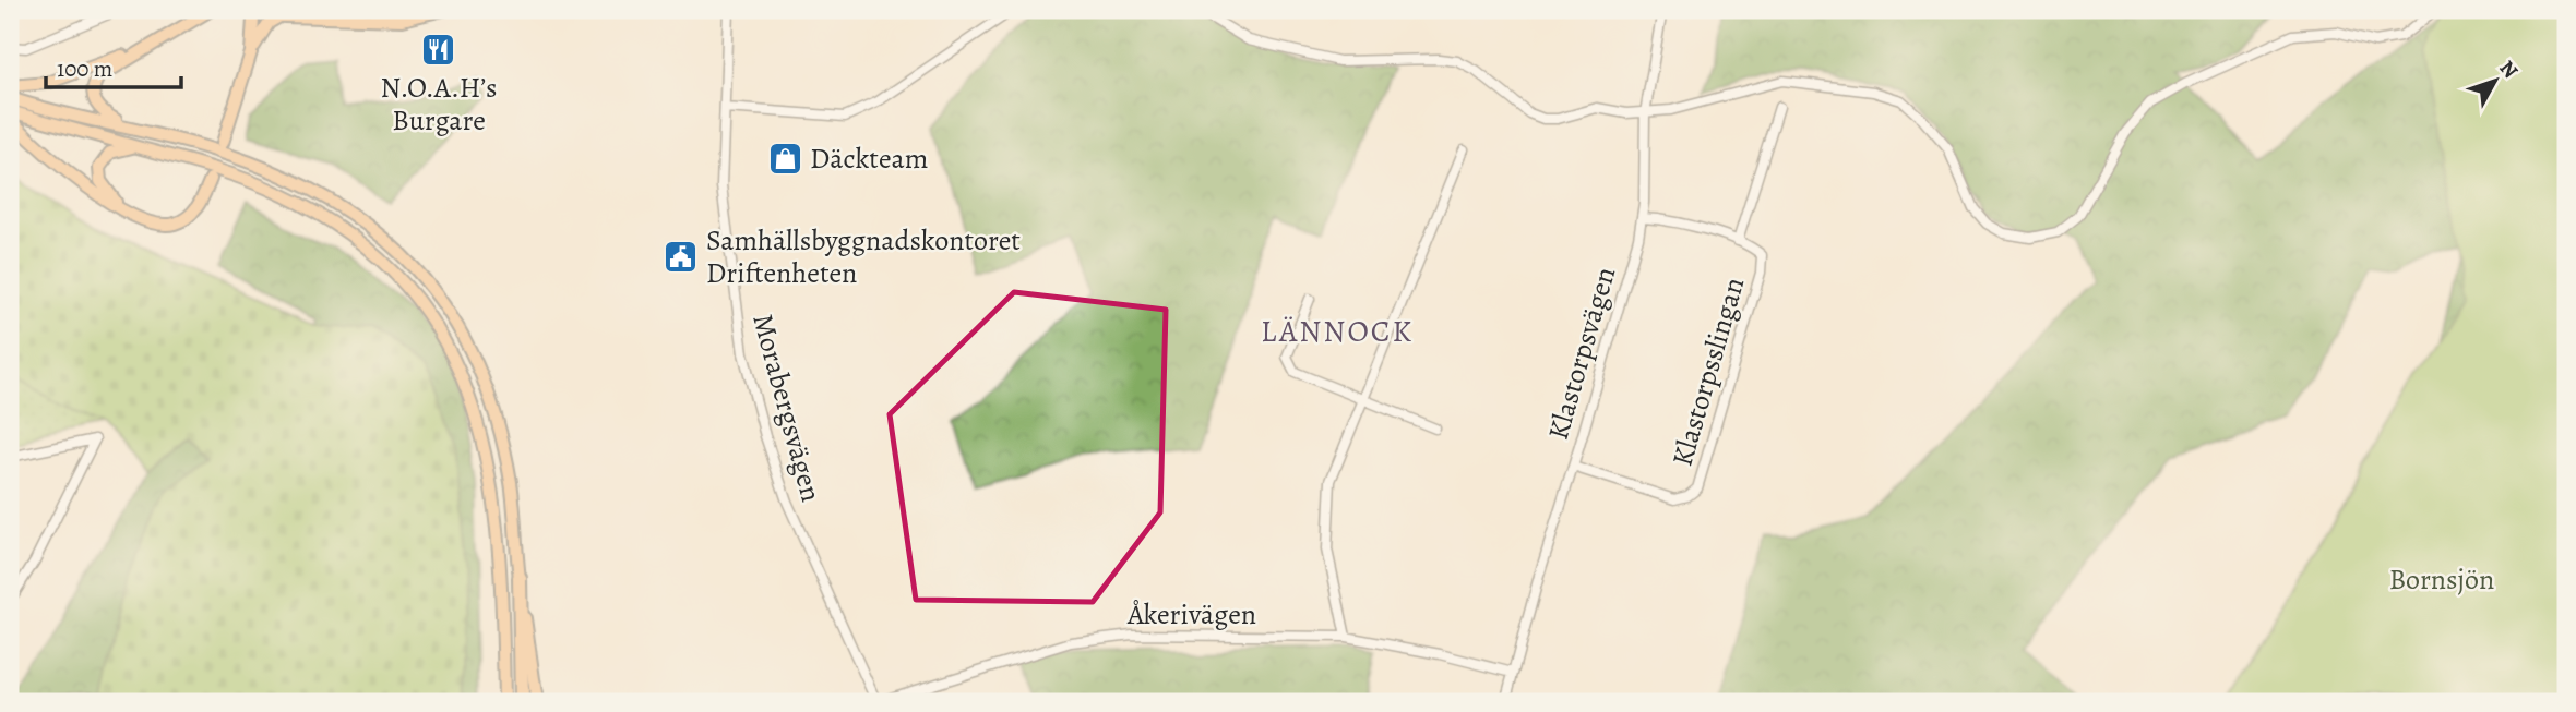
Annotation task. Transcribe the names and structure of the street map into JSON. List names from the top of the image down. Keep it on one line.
{"streets":{"street":["Klastorpsvägen","Klastorpsslingan","Morabergsvägen","Åkerivägen"]},"crossings":[["Klastorpsvägen","Klastorpsslingan"],["Klastorpsvägen","Åkerivägen"],["Morabergsvägen","Åkerivägen"]],"districts":["LÄNNOCK"],"parks":["Bornsjön"],"places":{"restaurant":["N.O.A.H’s Burgare"],"shop":["Däckteam"],"public building":["Samhällsbyggnadskontoret Driftenheten"]},"scale_bar":"100 m","north":"top right"}
